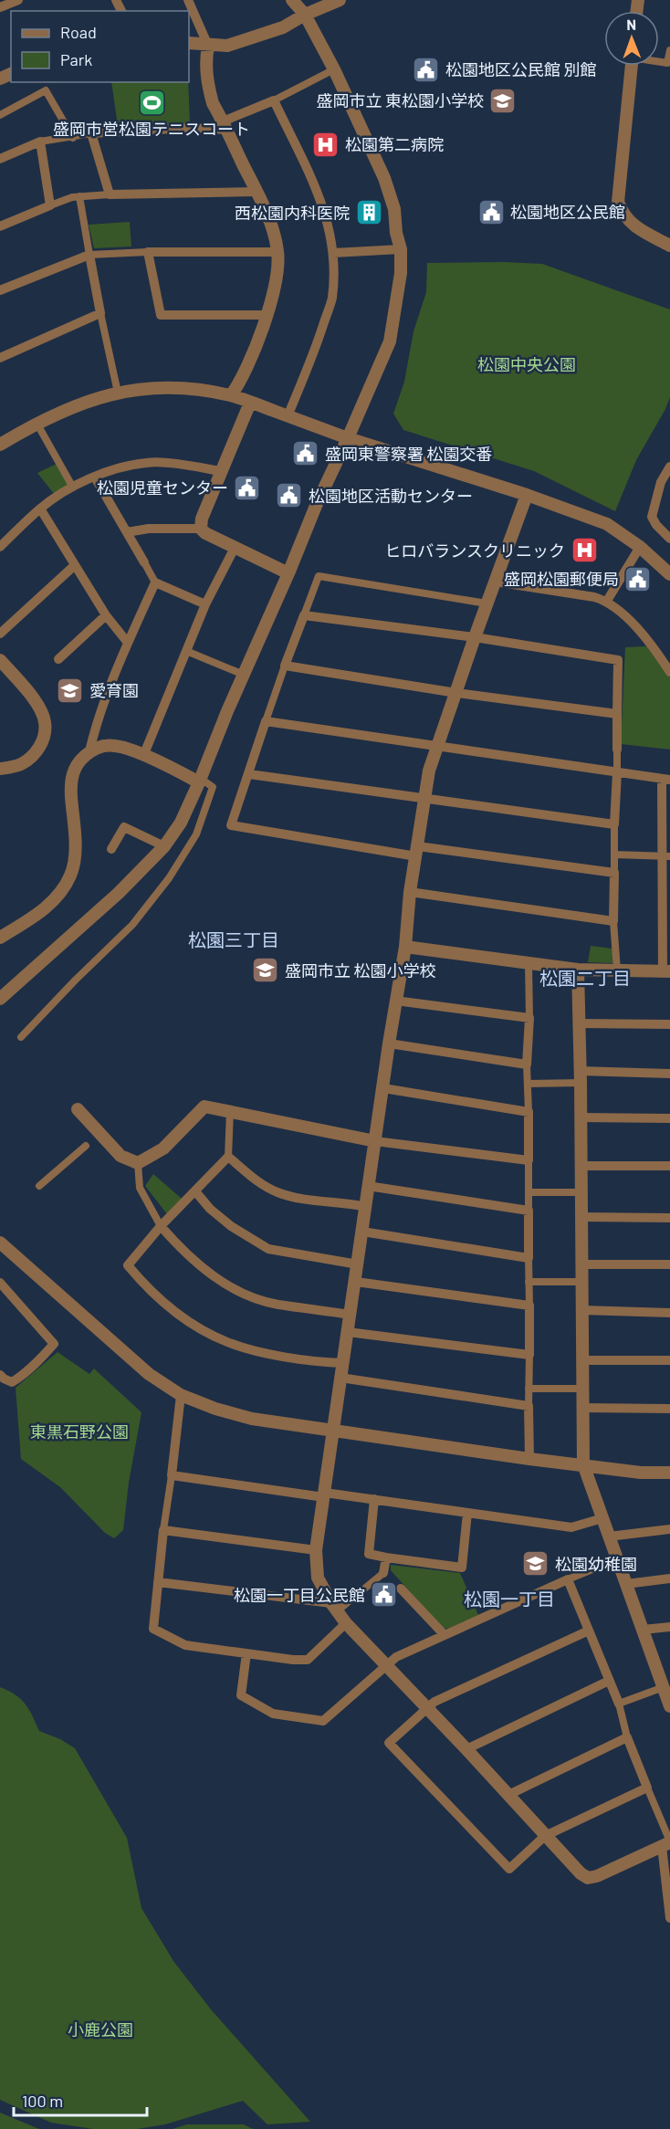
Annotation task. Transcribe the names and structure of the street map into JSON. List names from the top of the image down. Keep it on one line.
{"districts":["松園三丁目","松園二丁目","松園一丁目"],"parks":["松園中央公園","東黒石野公園","小鹿公園"],"places":{"public building":["松園地区公民館 別館","松園地区公民館","盛岡東警察署 松園交番","松園児童センター","松園地区活動センター","盛岡松園郵便局","松園一丁目公民館"],"school or university":["盛岡市立 東松園小学校","愛育園","盛岡市立 松園小学校","松園幼稚園"],"sports":["盛岡市営松園テニスコート"],"hospital":["松園第二病院","ヒロバランスクリニック"],"building":["西松園内科医院"]},"legend":["Road","Park"],"scale_bar":"100 m","north":"top"}
